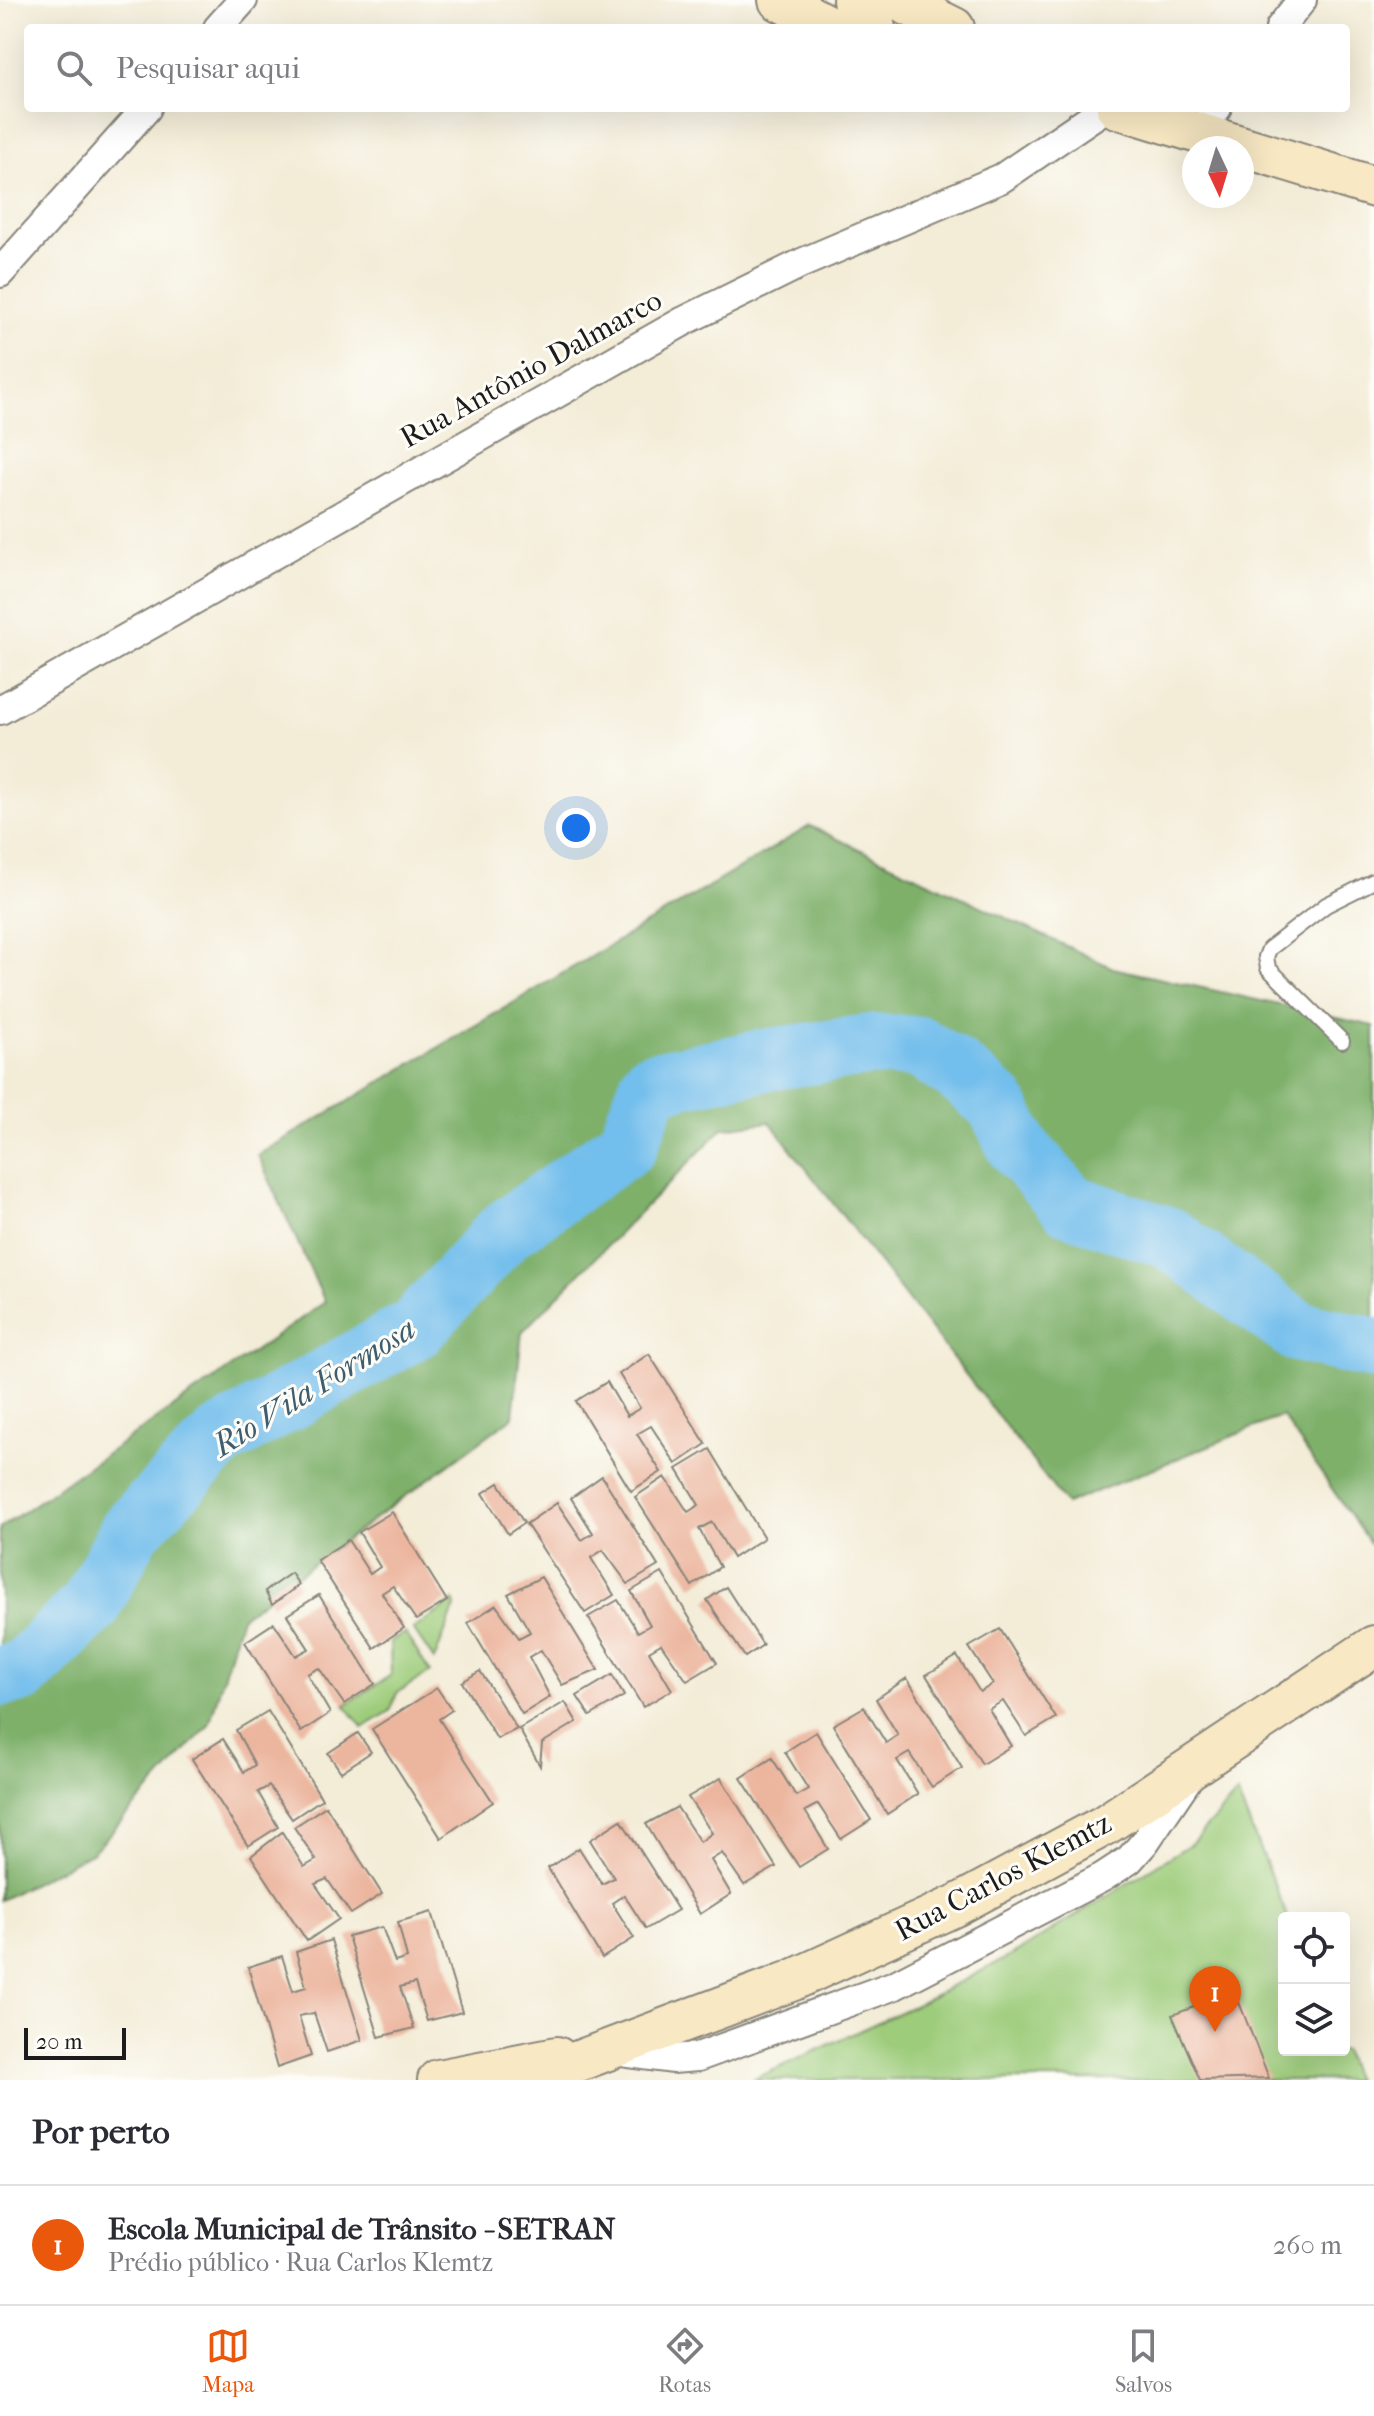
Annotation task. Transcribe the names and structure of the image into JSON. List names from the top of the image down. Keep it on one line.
{"streets":{"main road":["Rua Carlos Klemtz"],"street":["Rua Antônio Dalmarco"]},"water":["Rio Vila Formosa"],"scale_bar":"20 m","north":"bottom","page":{"search":"Pesquisar aqui","pins":"1","scale":"20 m","heading":"Por perto","list":[{"mark":"1","name":"Escola Municipal de Trânsito - SETRAN","note":"Prédio público · Rua Carlos Klemtz","value":"260 m"}],"nav":["Mapa","Rotas","Salvos"]}}
